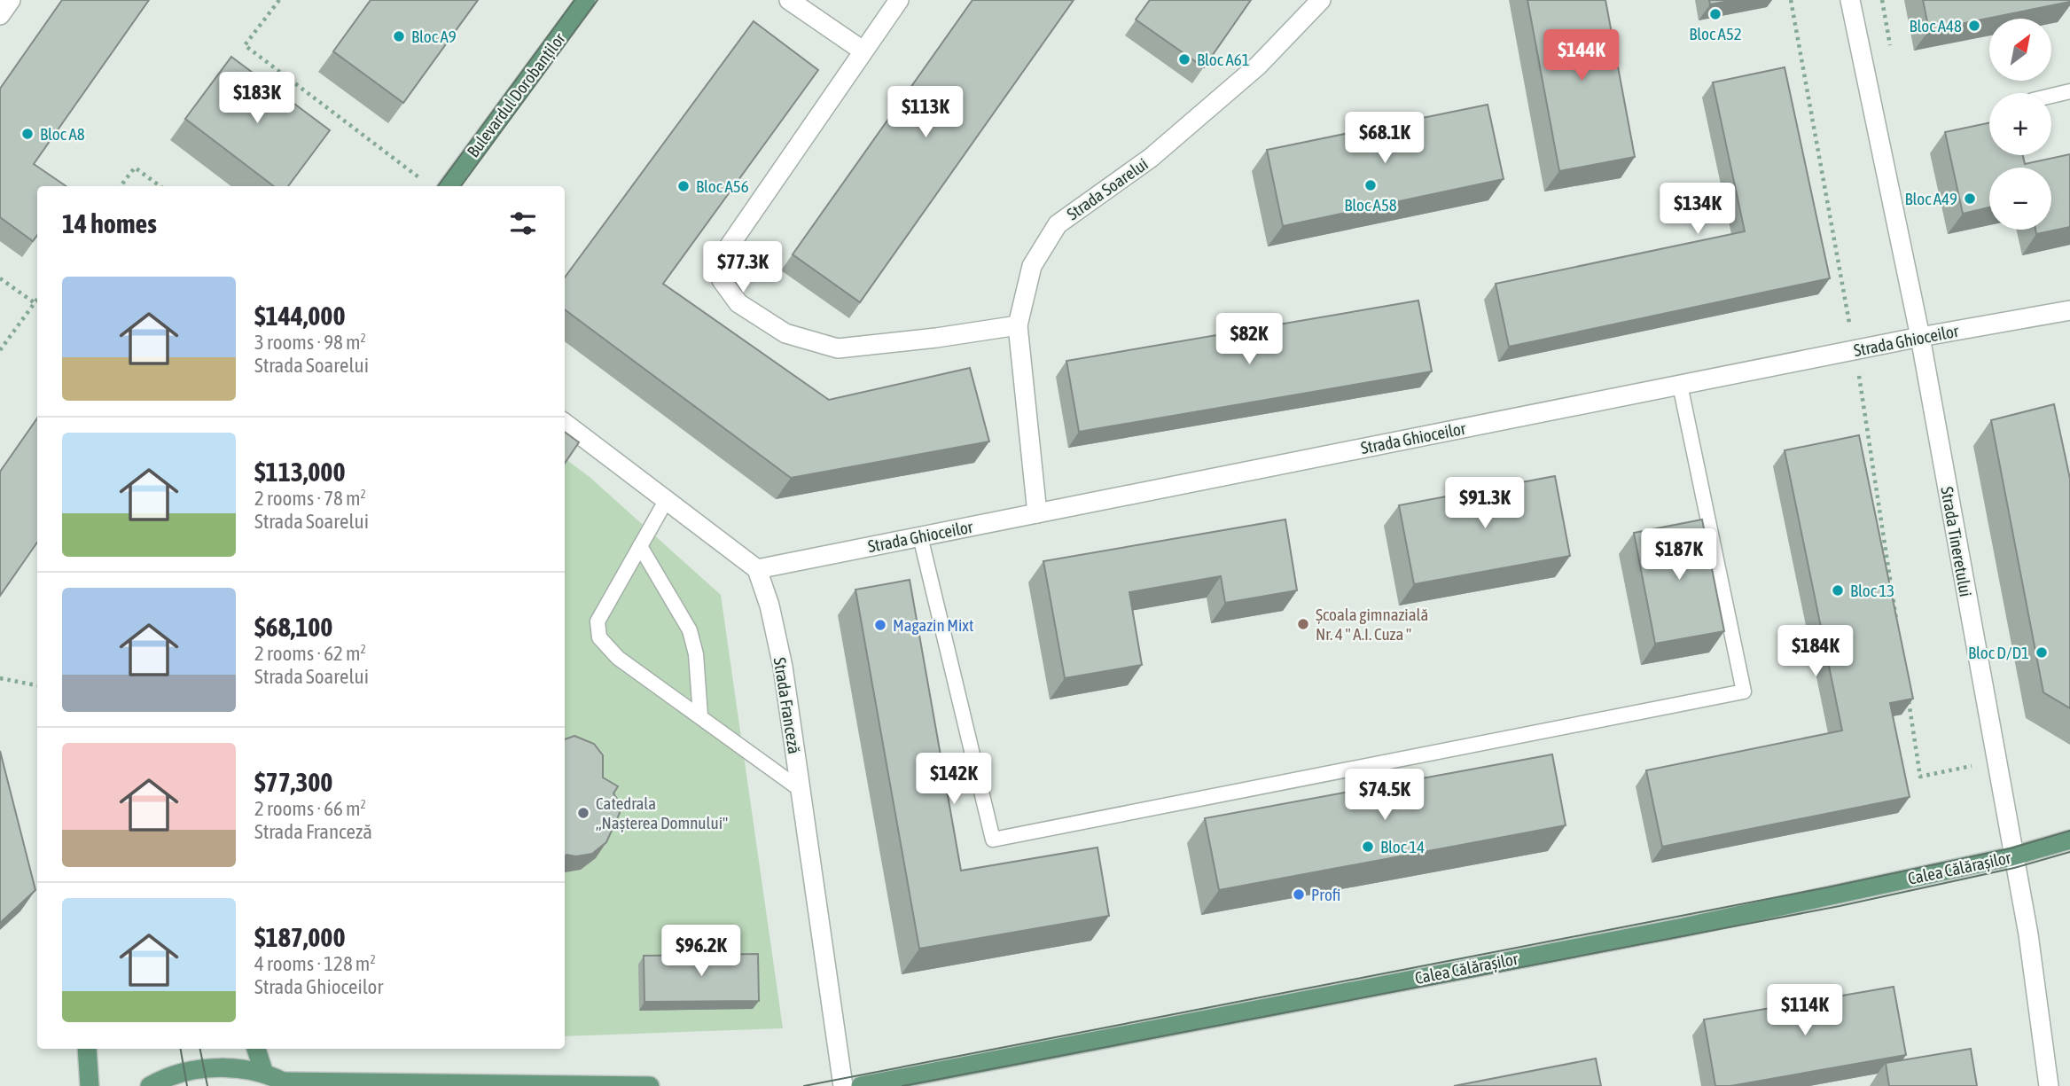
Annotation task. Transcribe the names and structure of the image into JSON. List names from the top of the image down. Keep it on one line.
{"streets":{"main road":["Bulevardul Dorobanților","Calea Călărașilor"],"street":["Strada Soarelui","Strada Ghioceilor","Strada Tineretului","Strada Franceză"]},"crossings":[["Strada Soarelui","Strada Ghioceilor"],["Strada Ghioceilor","Strada Tineretului"],["Strada Ghioceilor","Strada Franceză"],["Strada Tineretului","Calea Călărașilor"]],"places":["Bloc A52","Bloc A48","Bloc A9","Bloc A61","Bloc A8","Bloc A58","Bloc A56","Bloc A49","Bloc 13","Școala gimnazială Nr. 4 \" A.I. Cuza \"","Magazin Mixt","Bloc D/D1","Catedrala „Nașterea Domnului\"","Bloc 14","Profi"],"north":"top right","page":{"map_buttons":["+","−"],"price":["$144K","$183K","$113K","$68.1K","$134K","$77.3K","$82K","$91.3K","$187K","$184K","$142K","$74.5K","$96.2K","$114K"],"heading":"14 homes","list":[{"name":"$144,000","note":"3 rooms · 98 m² · Strada Soarelui"},{"name":"$113,000","note":"2 rooms · 78 m² · Strada Soarelui"},{"name":"$68,100","note":"2 rooms · 62 m² · Strada Soarelui"},{"name":"$77,300","note":"2 rooms · 66 m² · Strada Franceză"},{"name":"$187,000","note":"4 rooms · 128 m² · Strada Ghioceilor"}]}}
